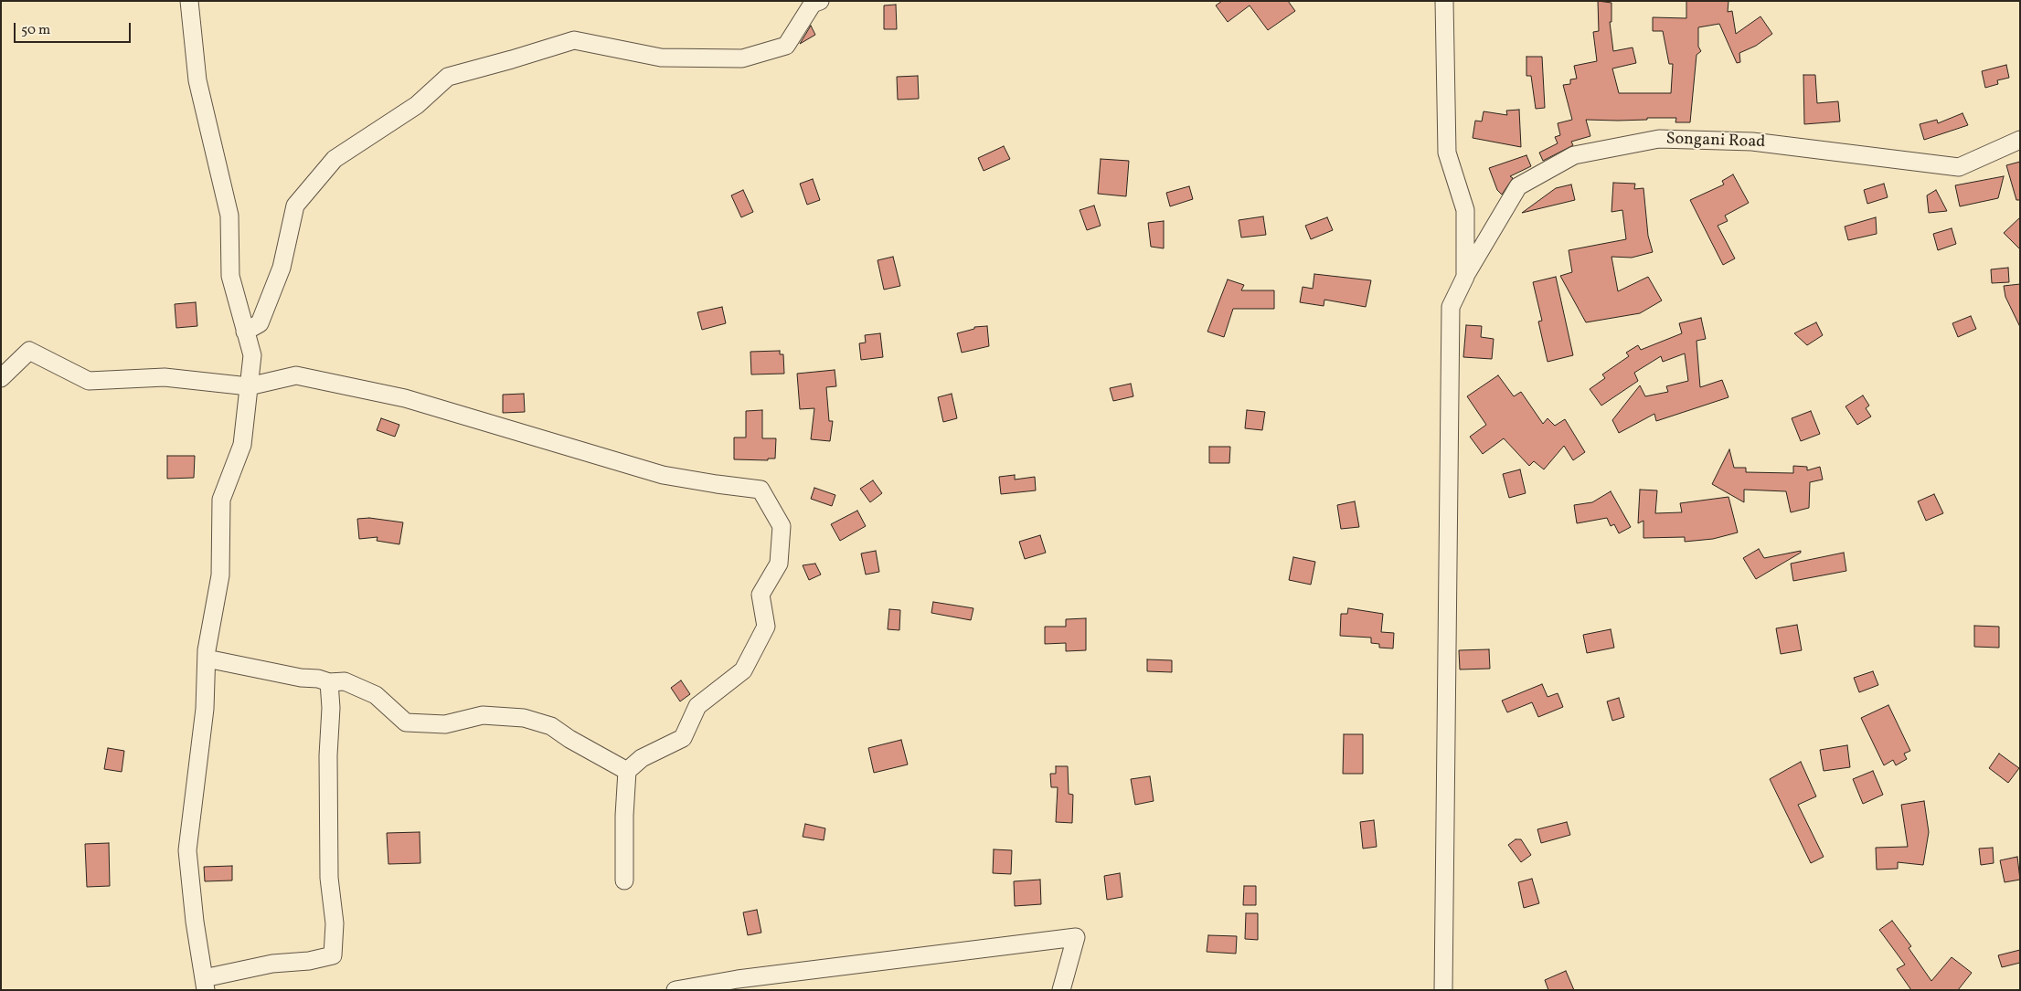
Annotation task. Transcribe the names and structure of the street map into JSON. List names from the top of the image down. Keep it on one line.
{"streets":{"street":["Songani Road"]},"scale_bar":"50 m"}
